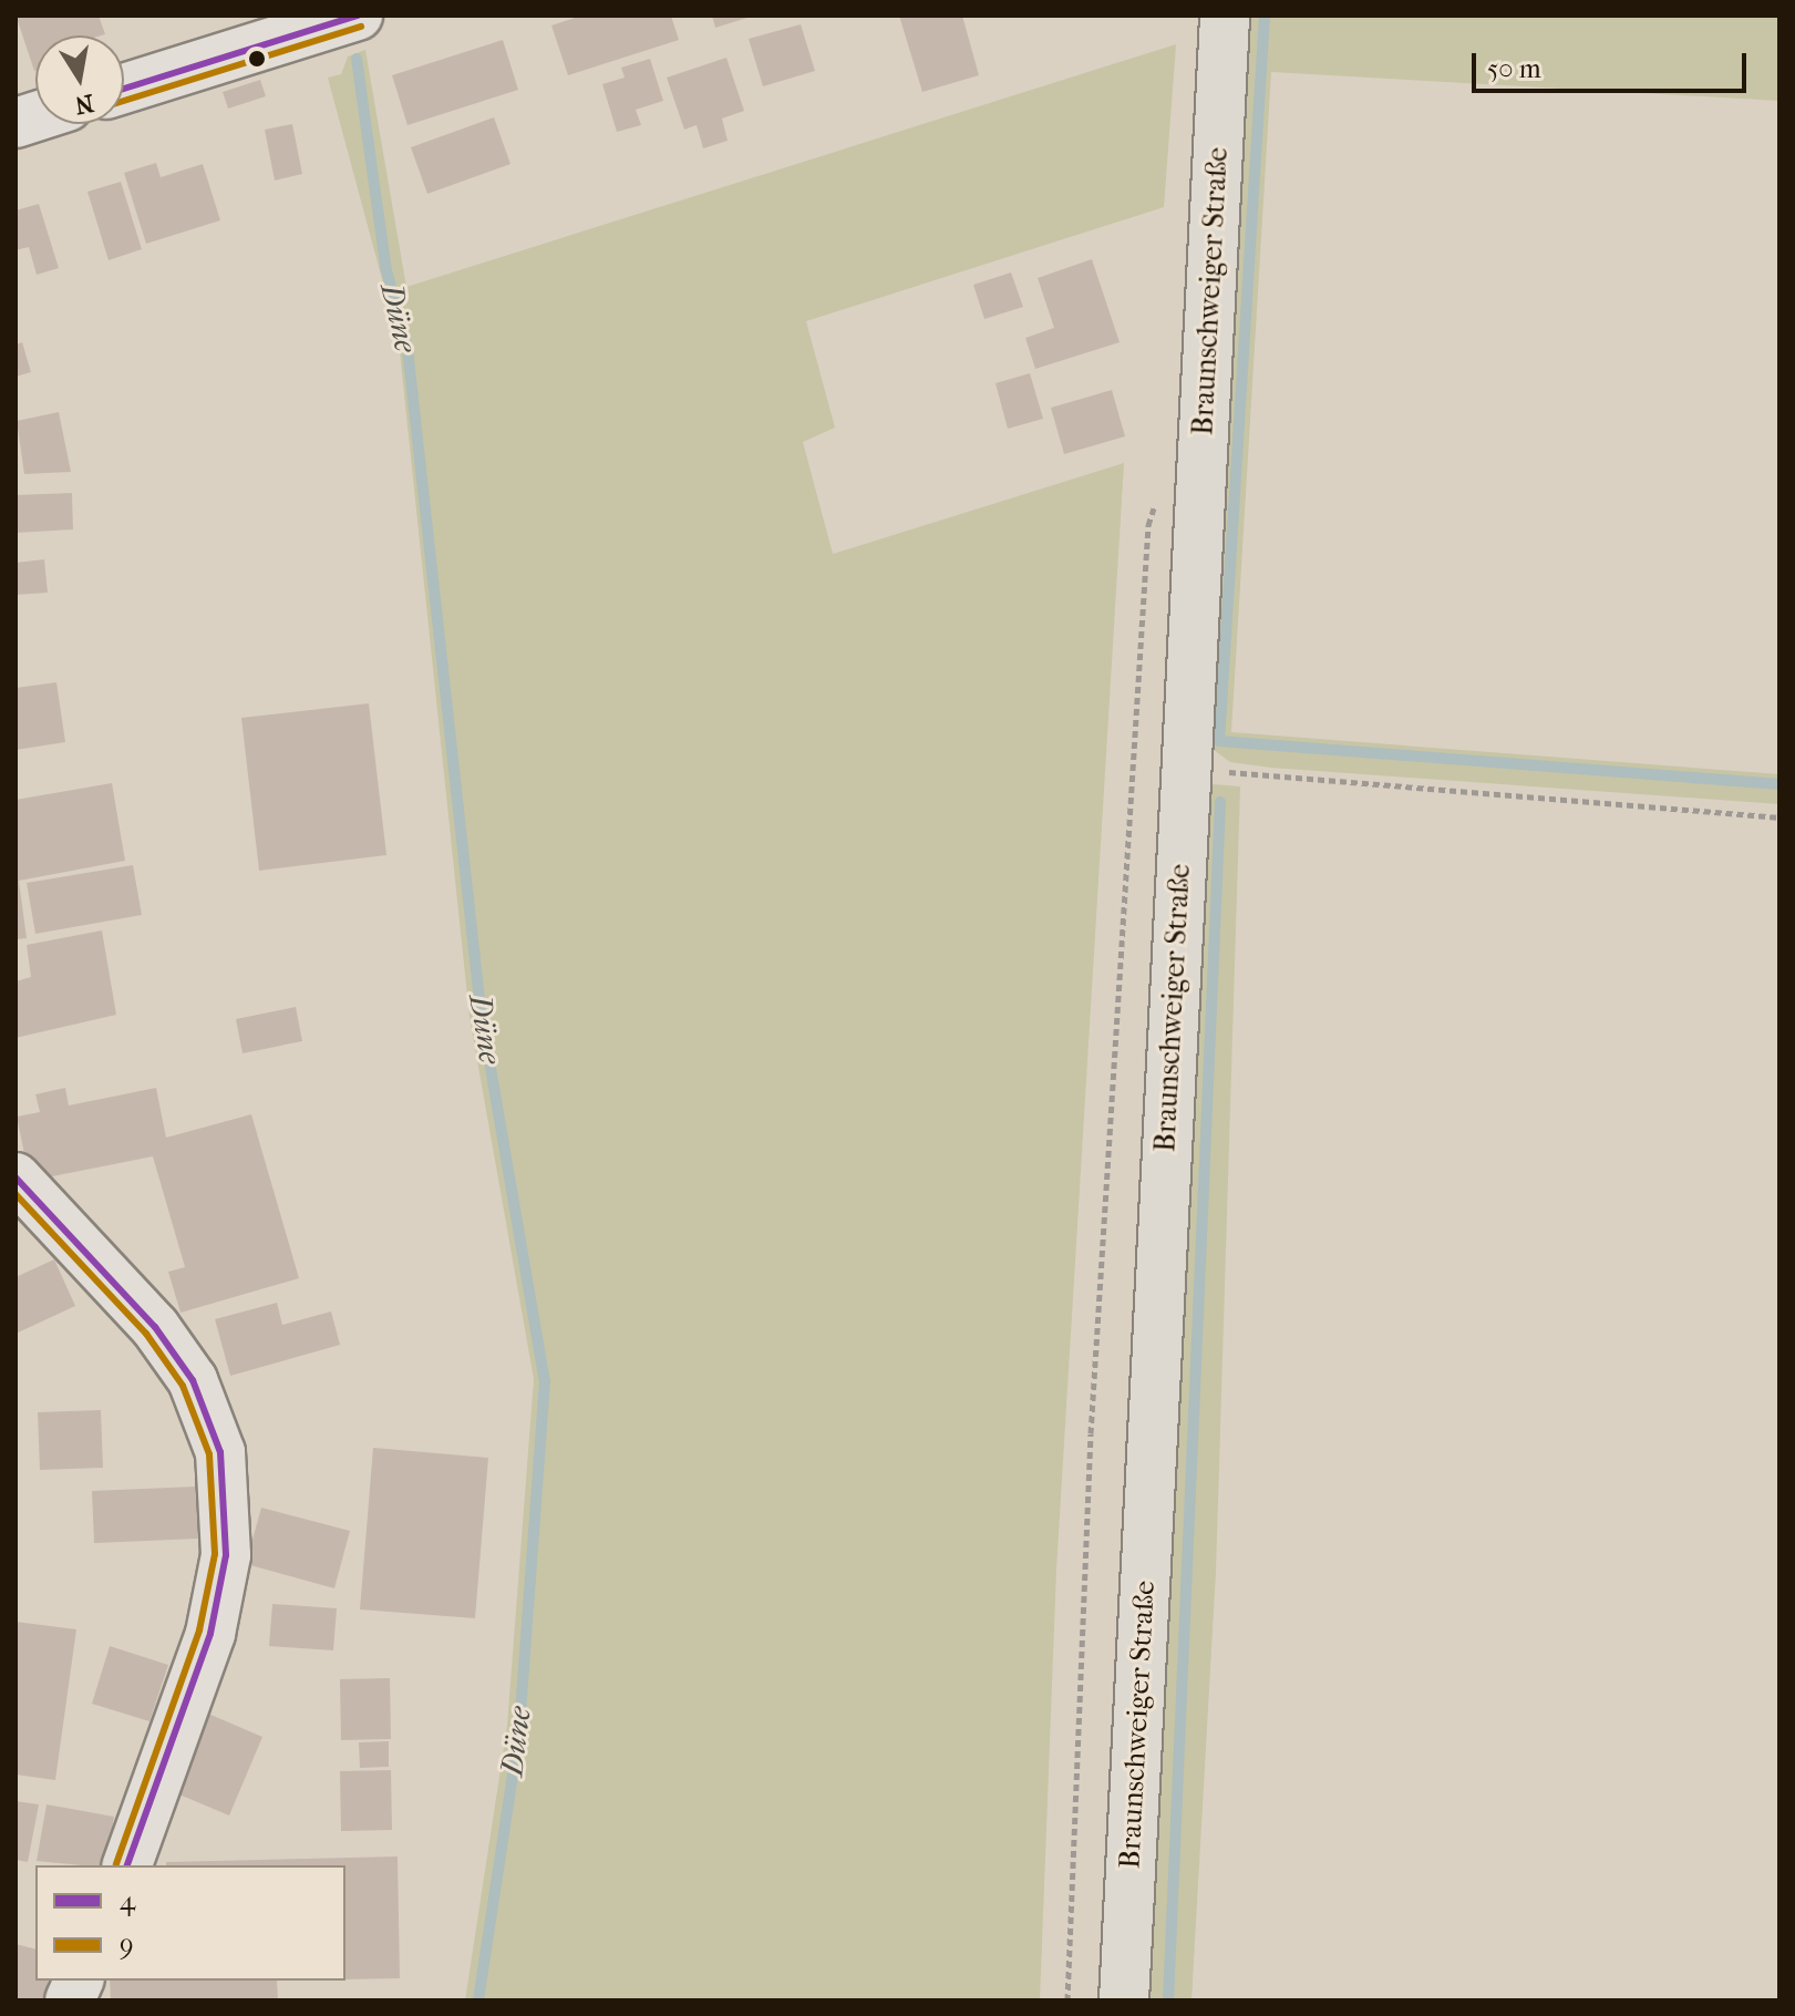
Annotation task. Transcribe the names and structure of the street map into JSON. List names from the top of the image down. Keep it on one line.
{"streets":{"main road":["Braunschweiger Straße"]},"water":["Düne"],"lines":["transit line 4","transit line 9"],"legend":["4","9"],"scale_bar":"50 m","north":"bottom"}
